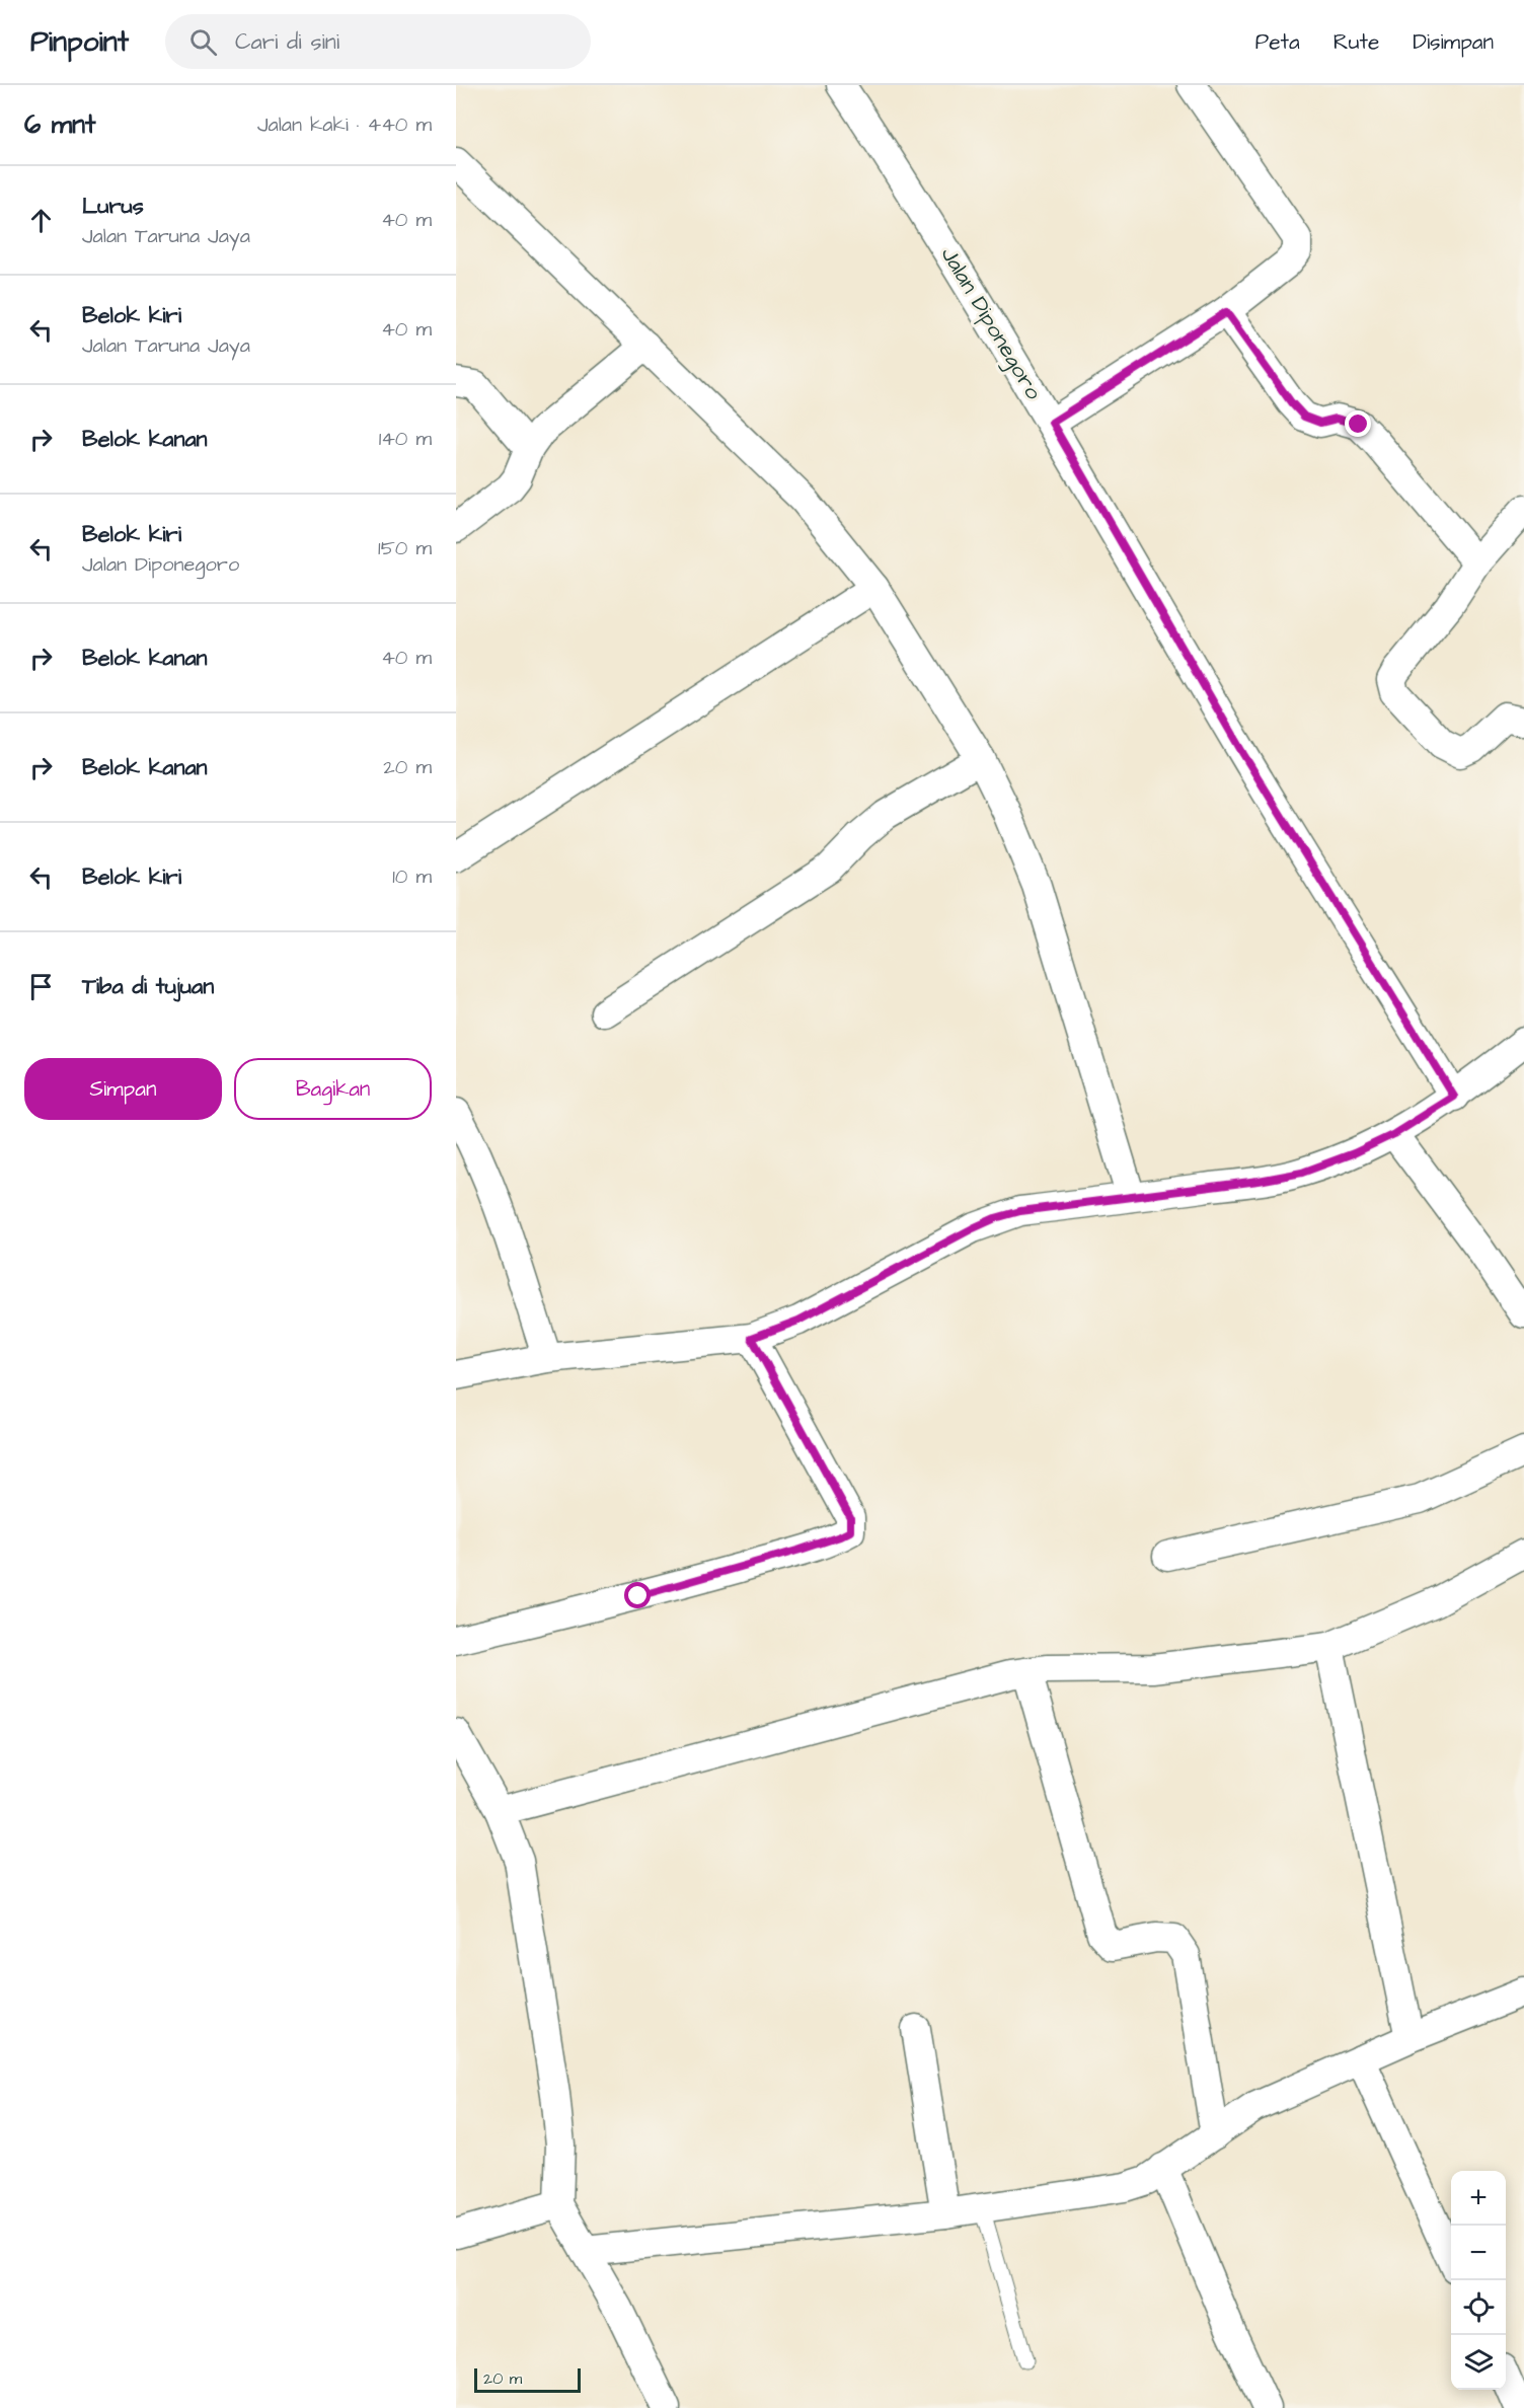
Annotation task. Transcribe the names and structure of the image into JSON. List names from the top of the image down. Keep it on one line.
{"streets":{"street":["Jalan Diponegoro"]},"scale_bar":"20 m","page":{"header":"Pinpoint","search":"Cari di sini","nav":["Peta","Rute","Disimpan"],"heading":["6 mnt","Jalan kaki · 440 m"],"list":[["Lurus","Jalan Taruna Jaya","40 m"],["Belok kiri","Jalan Taruna Jaya","40 m"],["Belok kanan","140 m"],["Belok kiri","Jalan Diponegoro","150 m"],["Belok kanan","40 m"],["Belok kanan","20 m"],["Belok kiri","10 m"],"Tiba di tujuan"],"buttons":["Simpan","Bagikan"],"map_buttons":["+","−"],"scale":"20 m"}}
